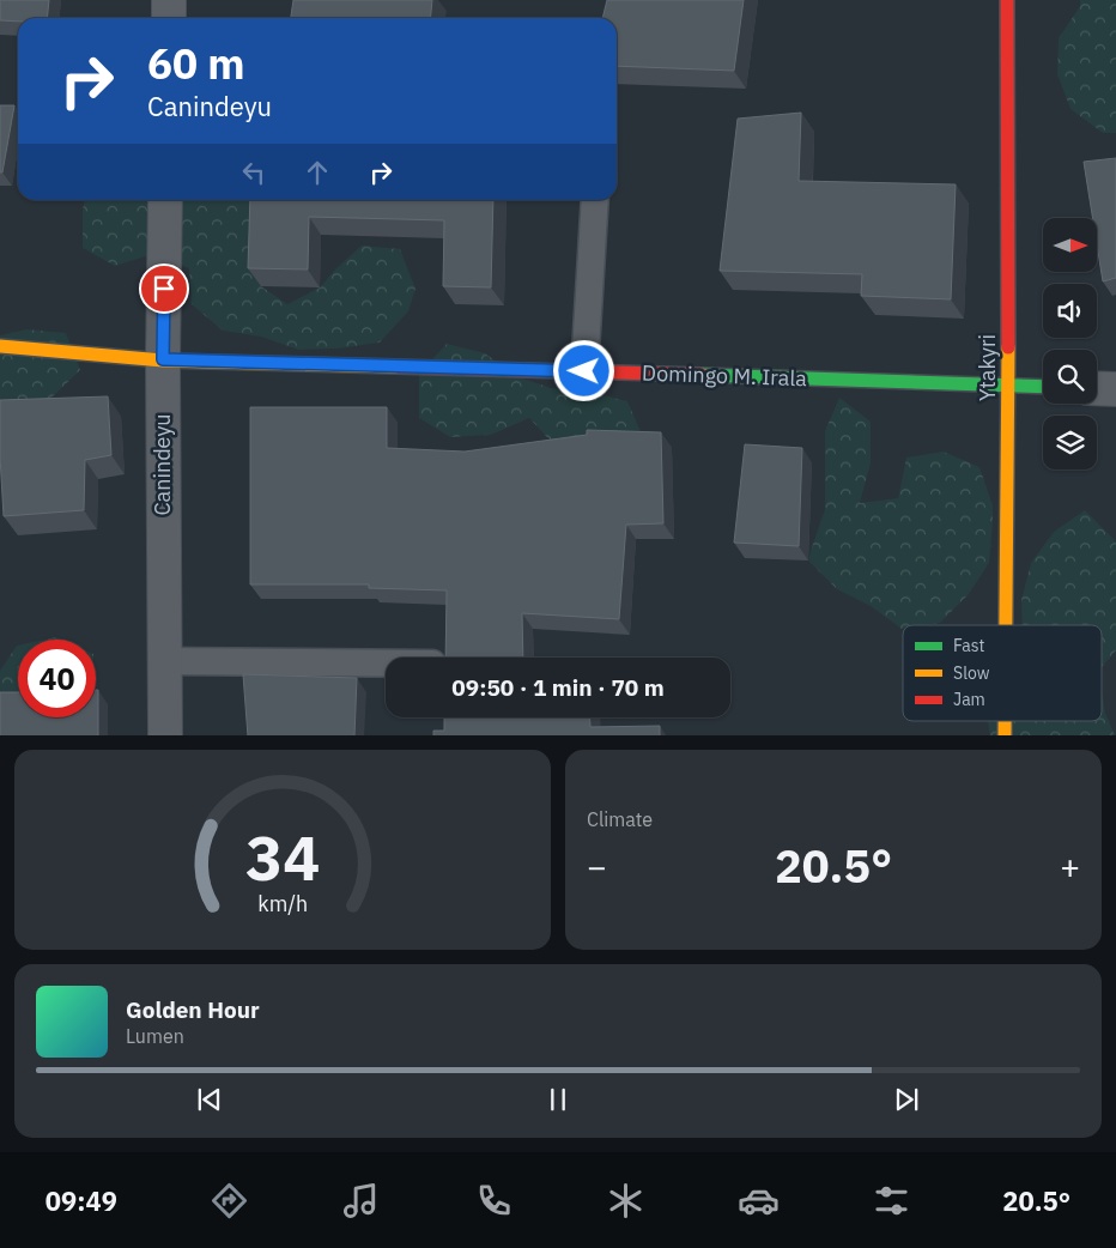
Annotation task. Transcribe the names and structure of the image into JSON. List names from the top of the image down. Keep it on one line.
{"streets":{"street":["Ytakyri","Domingo M. Irala","Canindeyu"]},"crossings":[["Ytakyri","Domingo M. Irala"],["Domingo M. Irala","Canindeyu"]],"legend":["Fast","Slow","Jam"],"north":"right","page":{"turn":["60 m","Canindeyu"],"limit":"40","trip":"09:50 · 1 min · 70 m","tile":"Climate","heat":["−","20.5°","+"],"song":["Golden Hour","Lumen"],"tabs":["09:49","20.5°"],"gauge":["34","km/h"]}}
